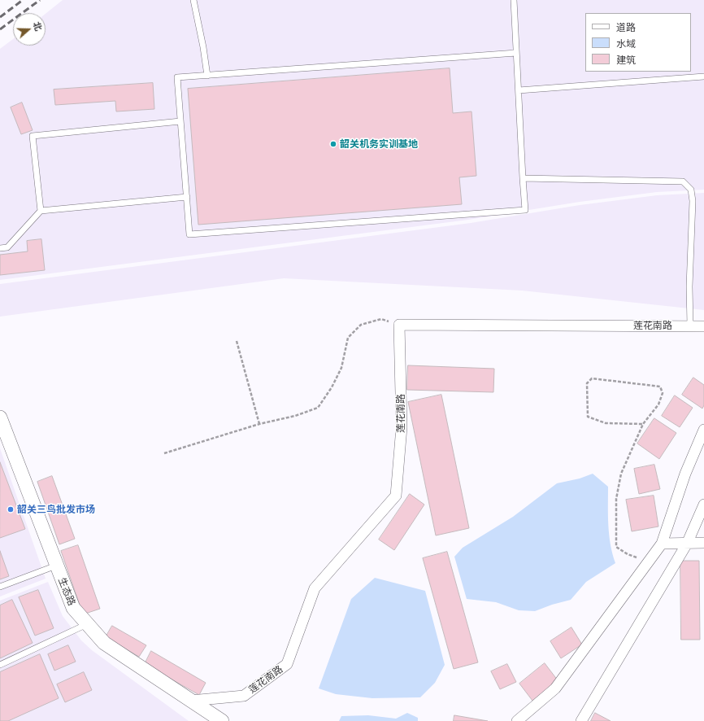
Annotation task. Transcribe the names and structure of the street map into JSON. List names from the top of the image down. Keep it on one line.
{"streets":{"street":["莲花南路","生态路"]},"crossings":[["莲花南路","生态路"]],"places":["韶关机务实训基地","韶关三鸟批发市场"],"legend":["道路","水域","建筑"],"north":"right"}
